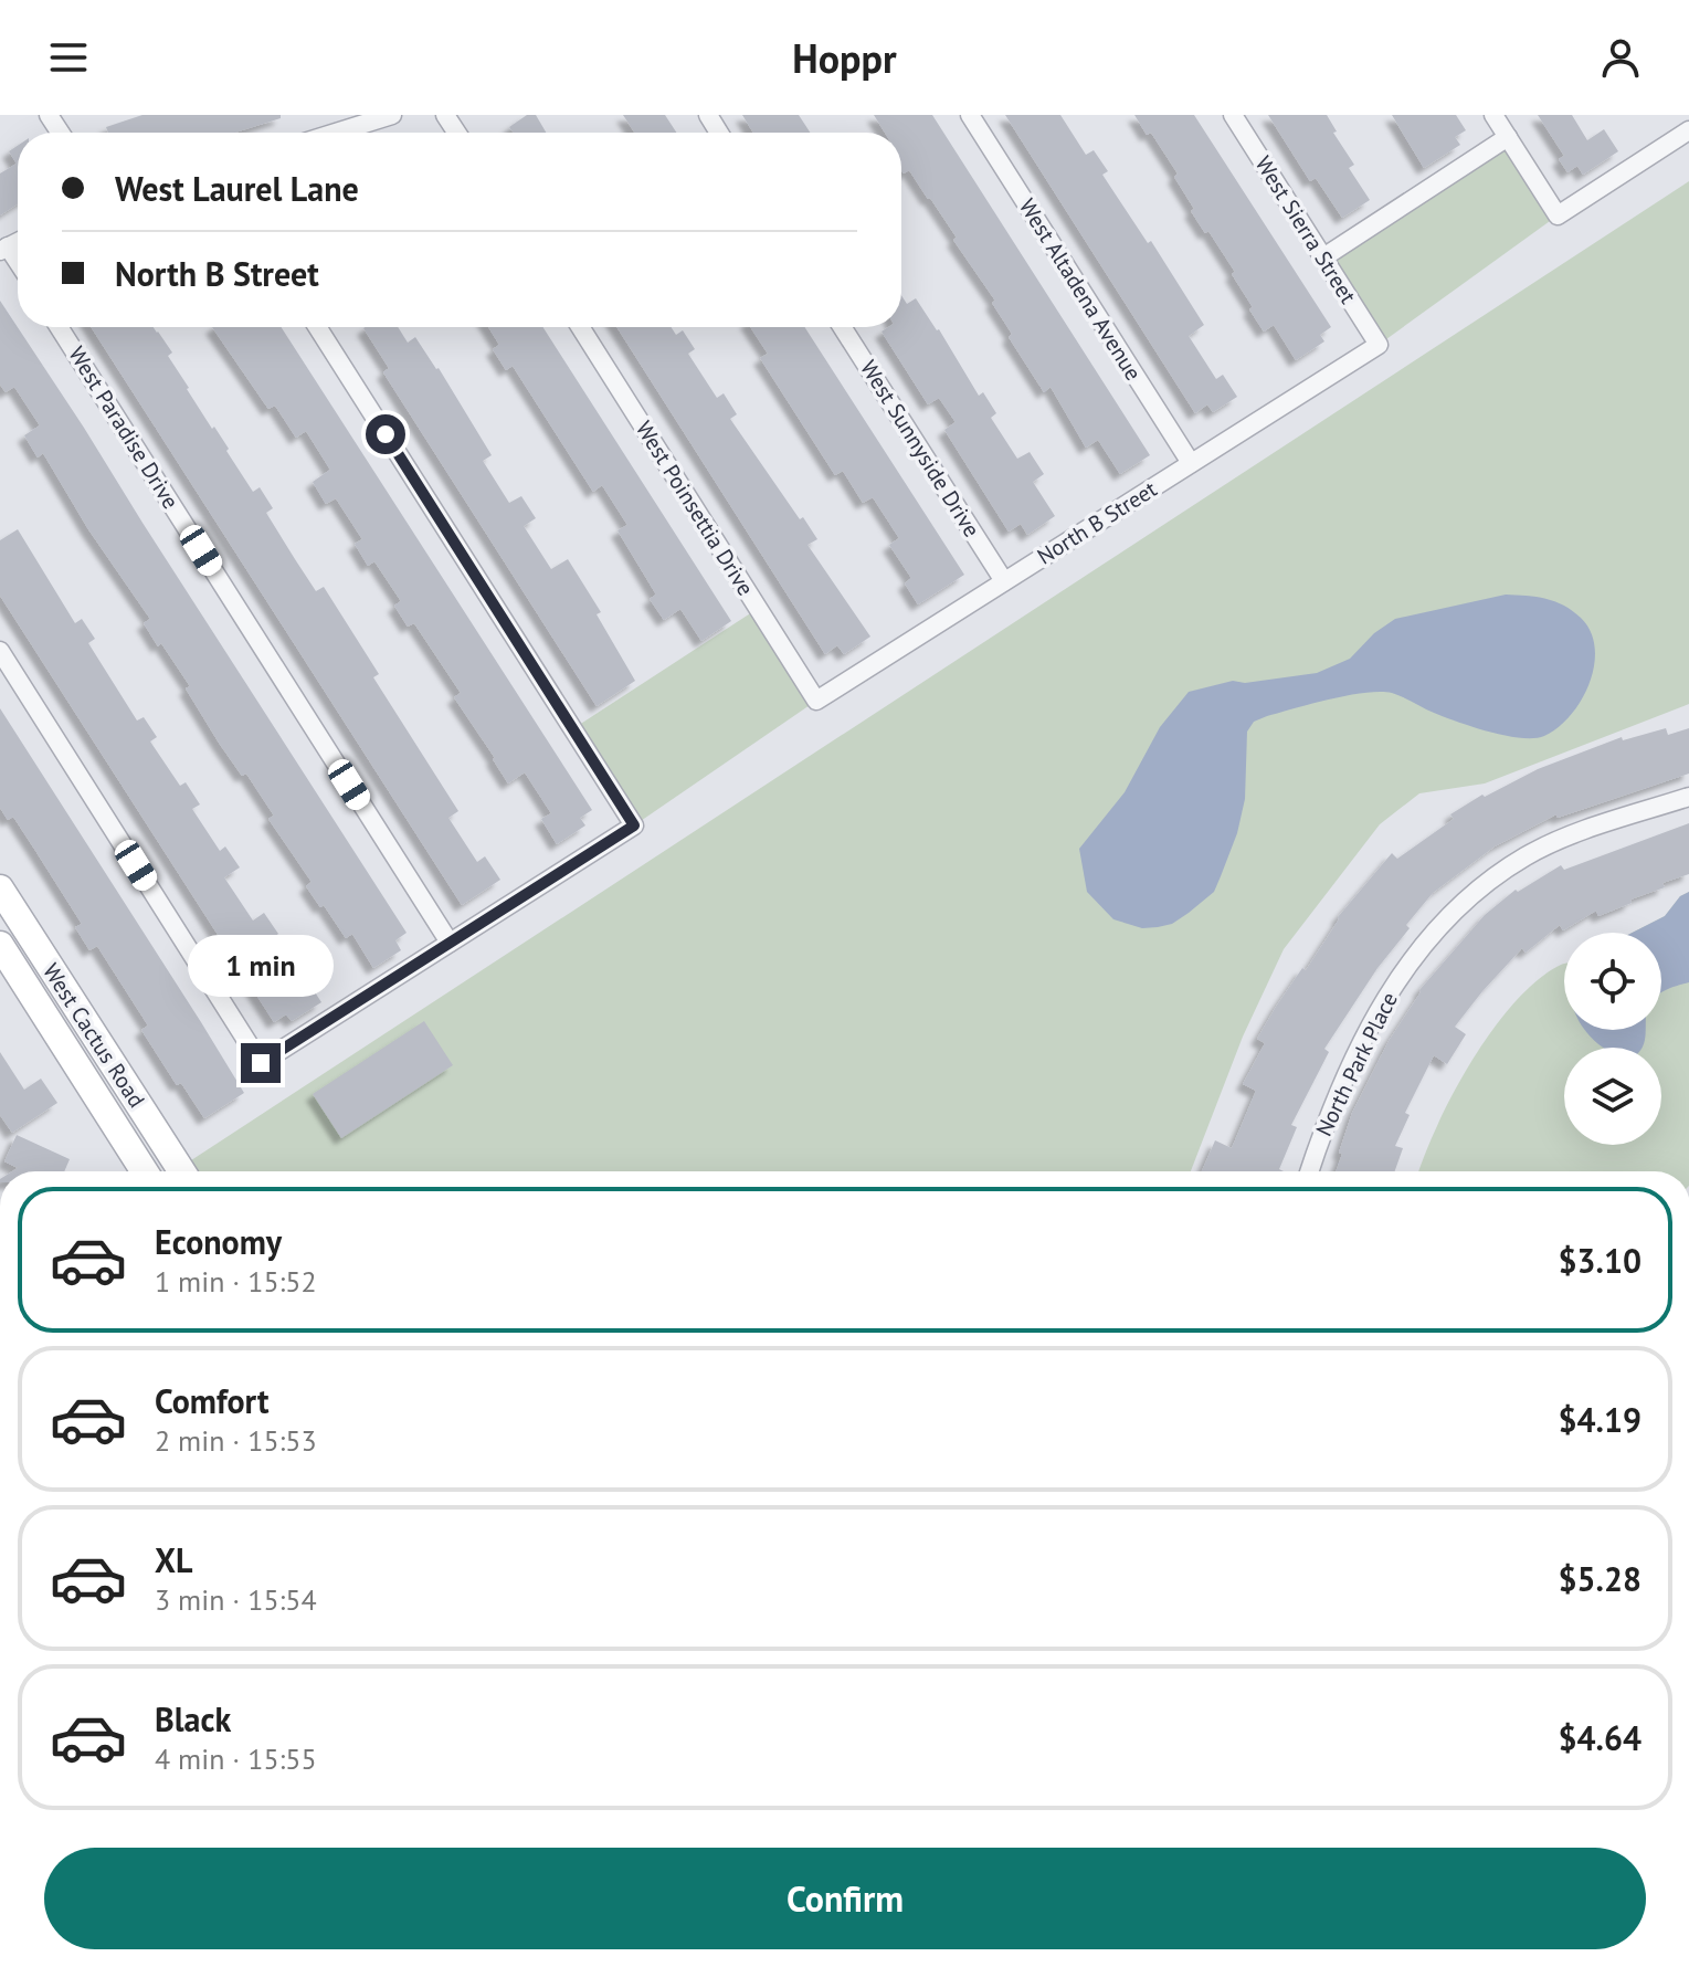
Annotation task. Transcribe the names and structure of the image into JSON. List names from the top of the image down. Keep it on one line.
{"streets":{"street":["West Sierra Street","West Altadena Avenue","West Paradise Drive","West Sunnyside Drive","West Poinsettia Drive","North B Street","West Cactus Road","North Park Place"]},"crossings":[["West Sierra Street","North B Street"],["West Altadena Avenue","North B Street"],["West Sunnyside Drive","North B Street"],["West Poinsettia Drive","North B Street"]],"page":{"header":"Hoppr","banner":["West Laurel Lane","North B Street"],"bubble":"1 min","list":[{"name":"Economy","note":"1 min · 15:52","value":"$3.10"},{"name":"Comfort","note":"2 min · 15:53","value":"$4.19"},{"name":"XL","note":"3 min · 15:54","value":"$5.28"},{"name":"Black","note":"4 min · 15:55","value":"$4.64"}],"buttons":"Confirm"}}
